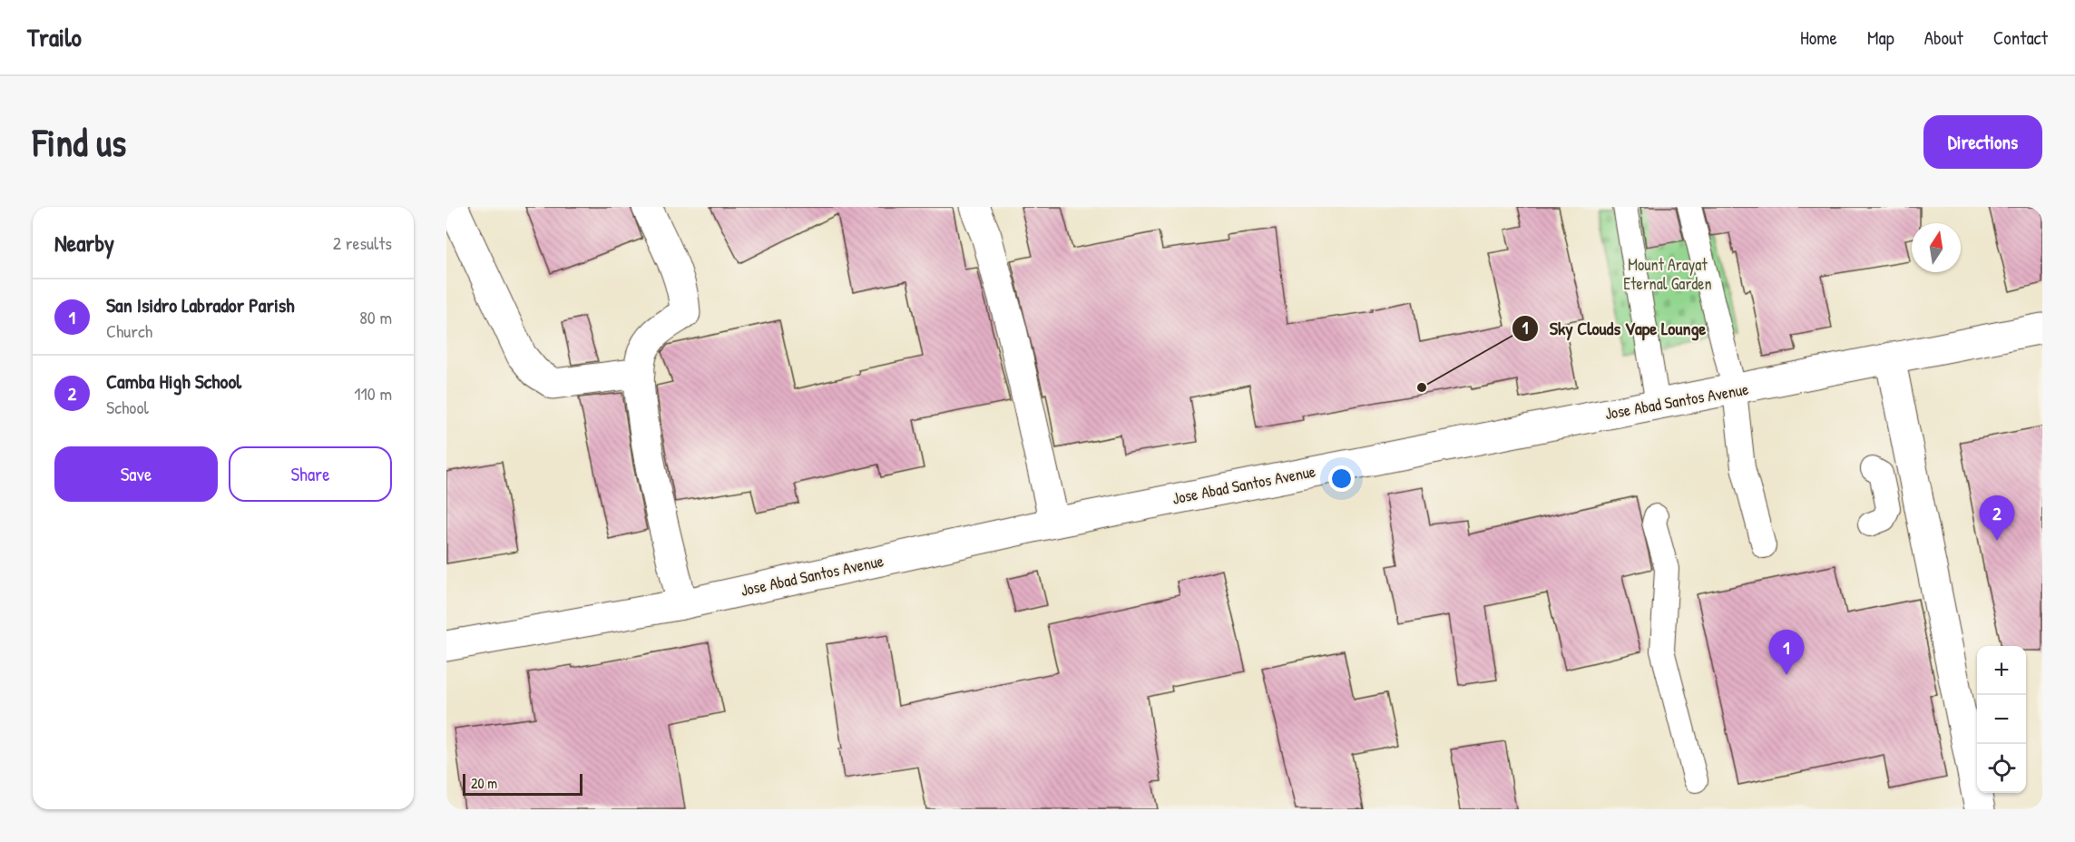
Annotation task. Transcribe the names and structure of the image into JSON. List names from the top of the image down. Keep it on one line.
{"streets":{"main road":["Jose Abad Santos Avenue"]},"parks":["Mount Arayat Eternal Garden"],"places":["Sky Clouds Vape Lounge"],"scale_bar":"20 m","north":"top","page":{"header":"Trailo","nav":["Home","Map","About","Contact"],"buttons":["Directions",["Save","Share"]],"title":"Find us","heading":["Nearby","2 results"],"list":[{"mark":"1","name":"San Isidro Labrador Parish","note":"Church","value":"80 m"},{"mark":"2","name":"Camba High School","note":"School","value":"110 m"}],"pins":["2","1"],"map_buttons":["+","−"],"scale":"20 m"}}
